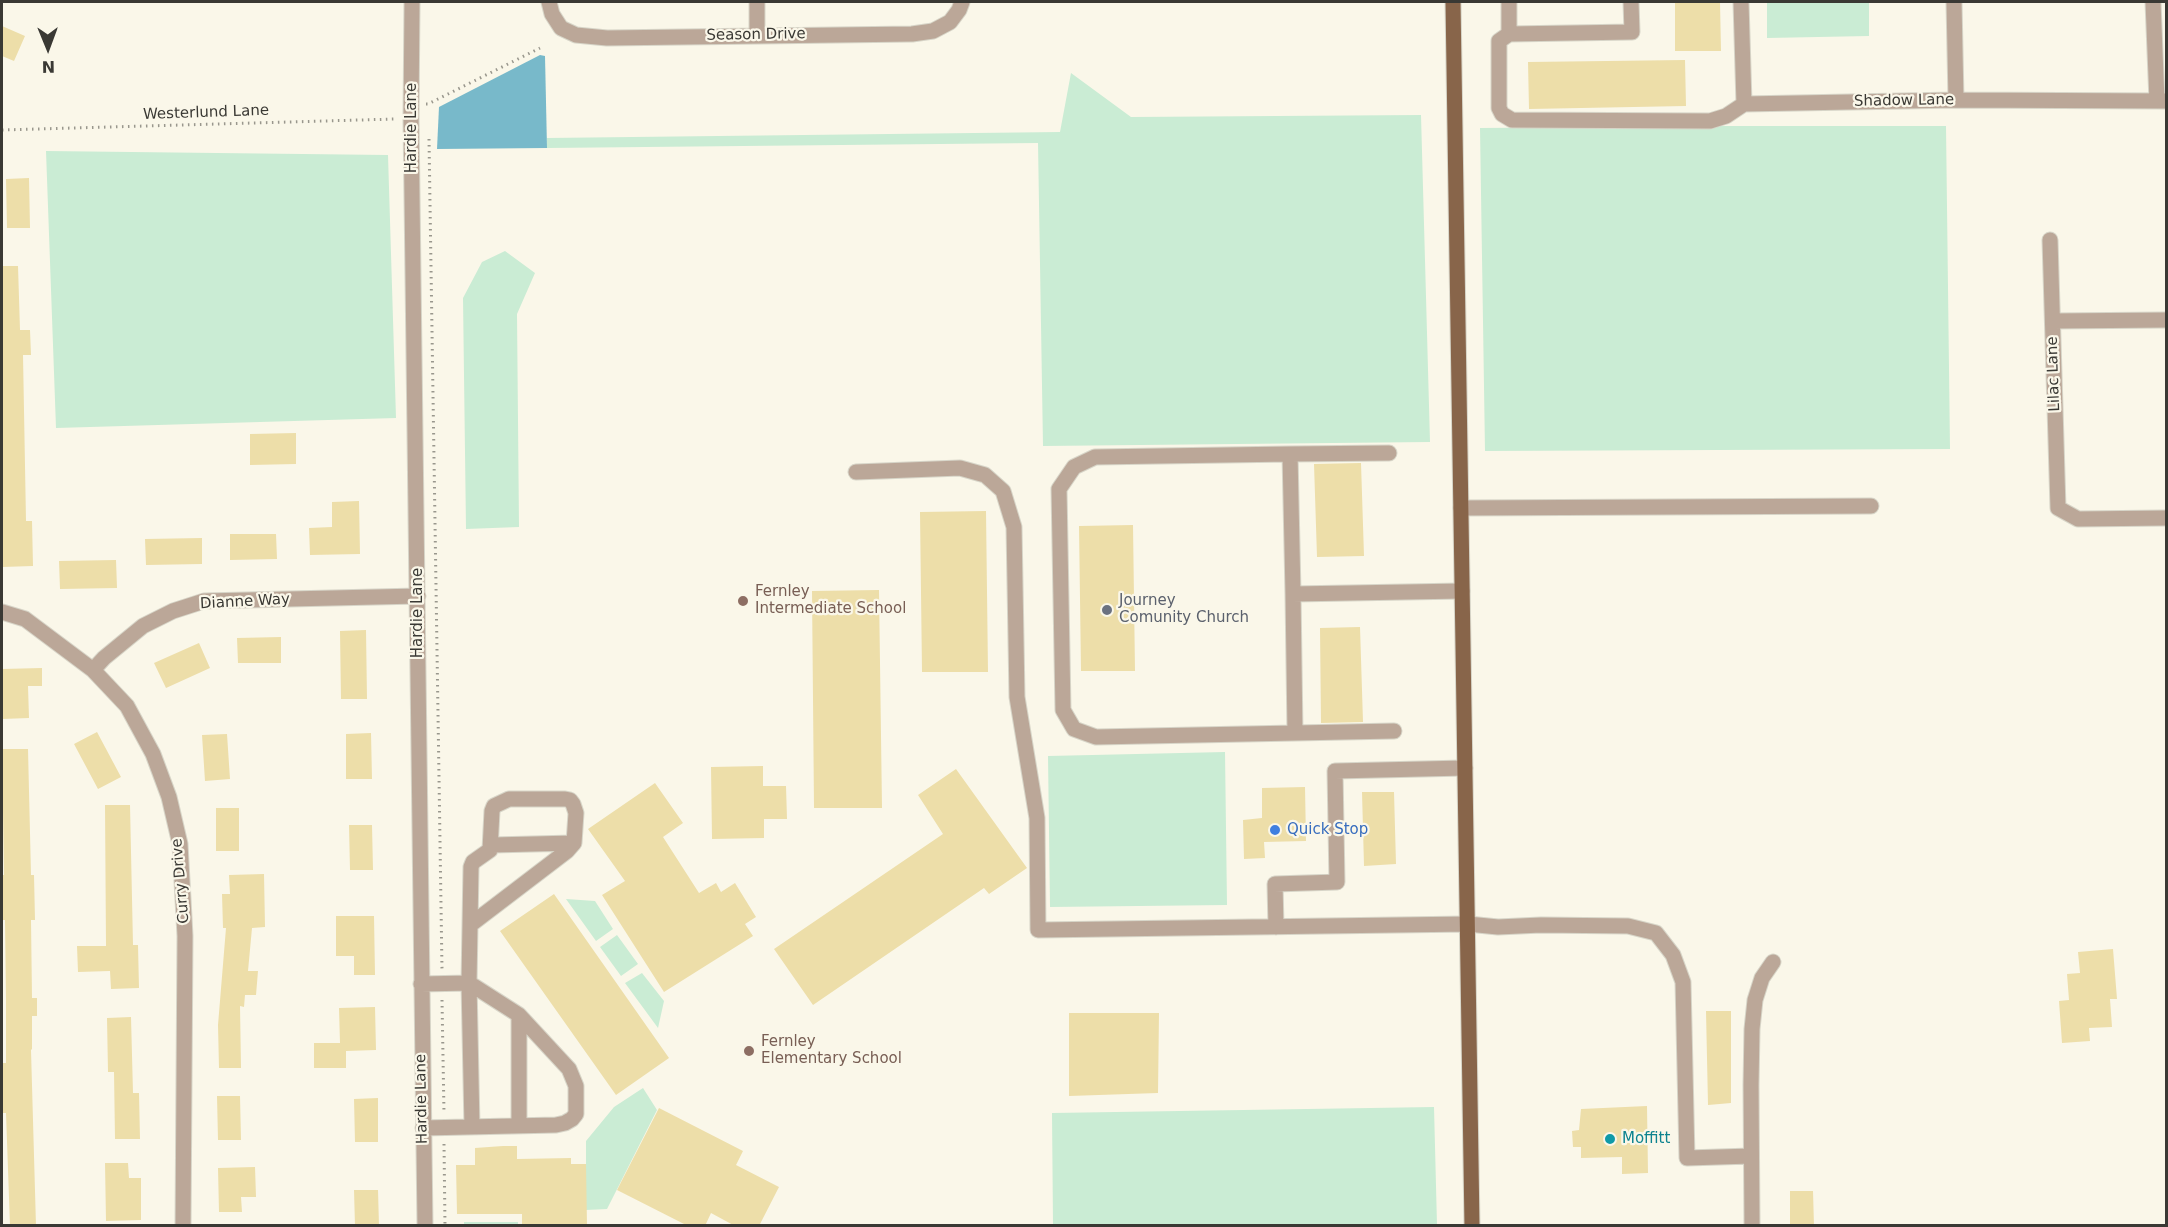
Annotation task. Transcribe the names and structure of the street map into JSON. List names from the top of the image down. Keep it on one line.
{"streets":{"street":["Season Drive","Shadow Lane","Hardie Lane","Lilac Lane","Dianne Way","Curry Drive"],"path":["Westerlund Lane"]},"crossings":[["Westerlund Lane","Hardie Lane"],["Hardie Lane","Dianne Way"],["Dianne Way","Curry Drive"]],"places":["Fernley Intermediate School","Journey Comunity Church","Quick Stop","Fernley Elementary School","Moffitt"],"north":"bottom"}
